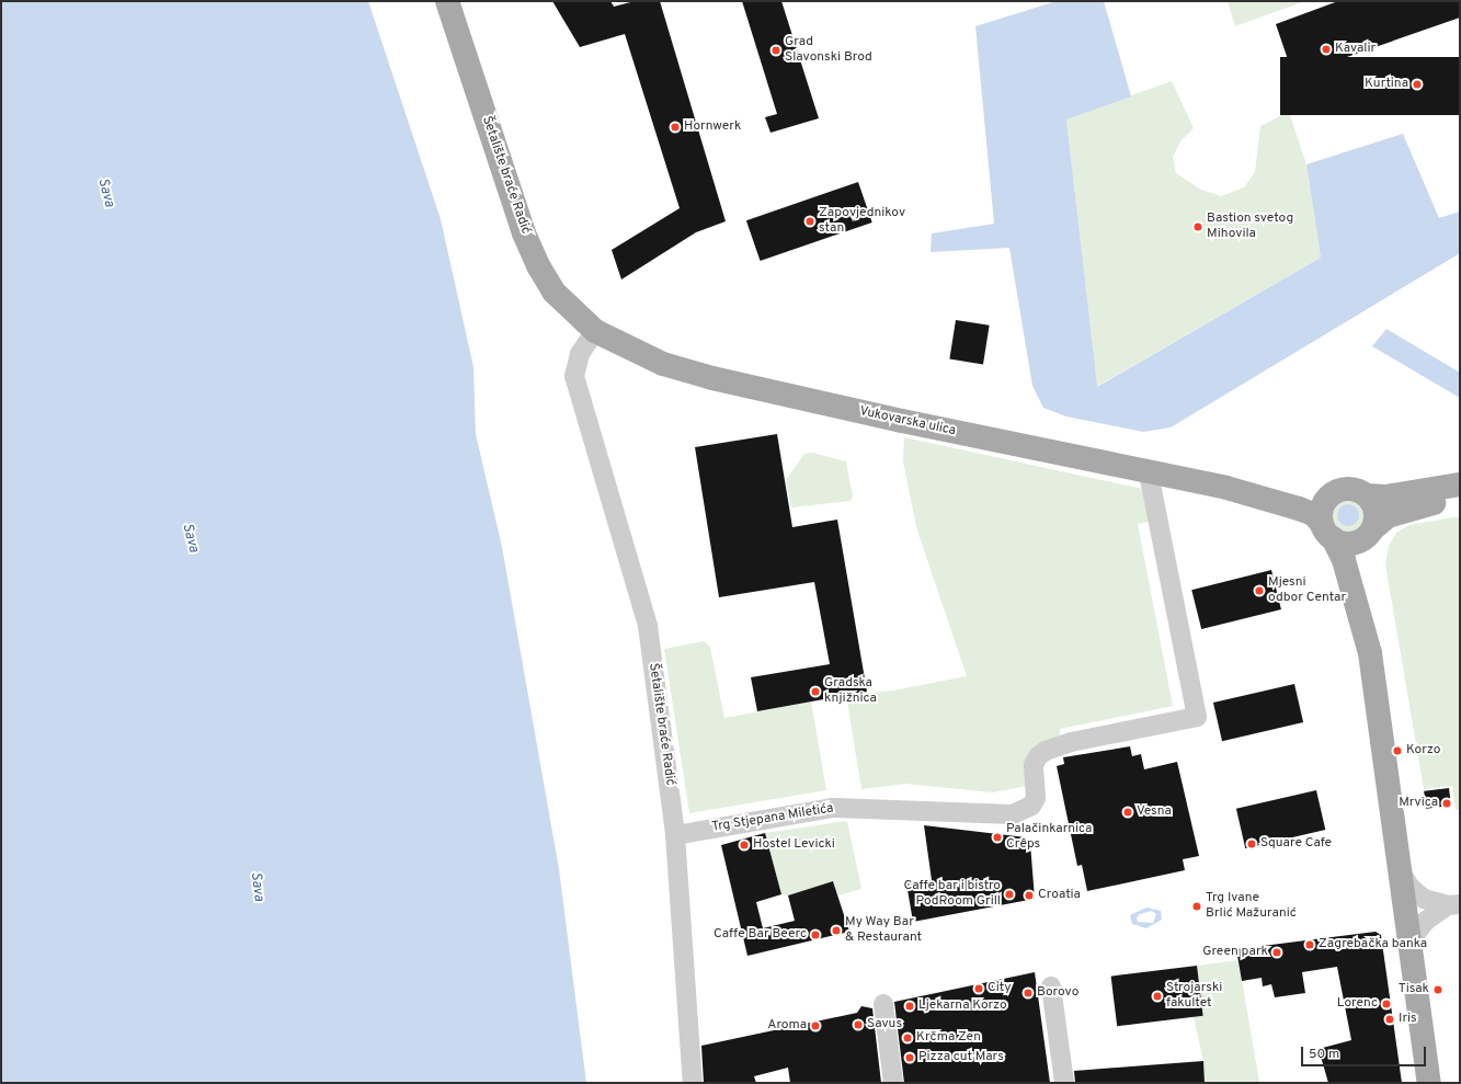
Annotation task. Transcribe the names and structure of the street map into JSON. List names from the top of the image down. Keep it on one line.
{"streets":{"main road":["Šetalište braće Radić","Vukovarska ulica"],"street":["Trg Stjepana Miletića"]},"crossings":[["Šetalište braće Radić","Vukovarska ulica"],["Šetalište braće Radić","Trg Stjepana Miletića"],["Vukovarska ulica","Trg Stjepana Miletića"]],"water":["Sava"],"places":["Kavalir","Grad Slavonski Brod","Kurtina","Hornwerk","Zapovjednikov stan","Bastion svetog Mihovila","Mjesni odbor Centar","Gradska knjižnica","Korzo","Mrvica","Vesna","Palačinkarnica Crêps","Square Cafe","Hostel Levicki","Caffe bar i bistro PodRoom Grill","Croatia","Trg Ivane Brlić Mažuranić","My Way Bar & Restaurant","Caffe Bar Beerc","Zagrebačka banka","Green park","City","Tisak","Borovo","Strojarski fakultet","Lorenc","Ljekarna Korzo","Iris","Savus","Aroma","Krčma Zen","Pizza cut Mars"],"scale_bar":"50 m"}
